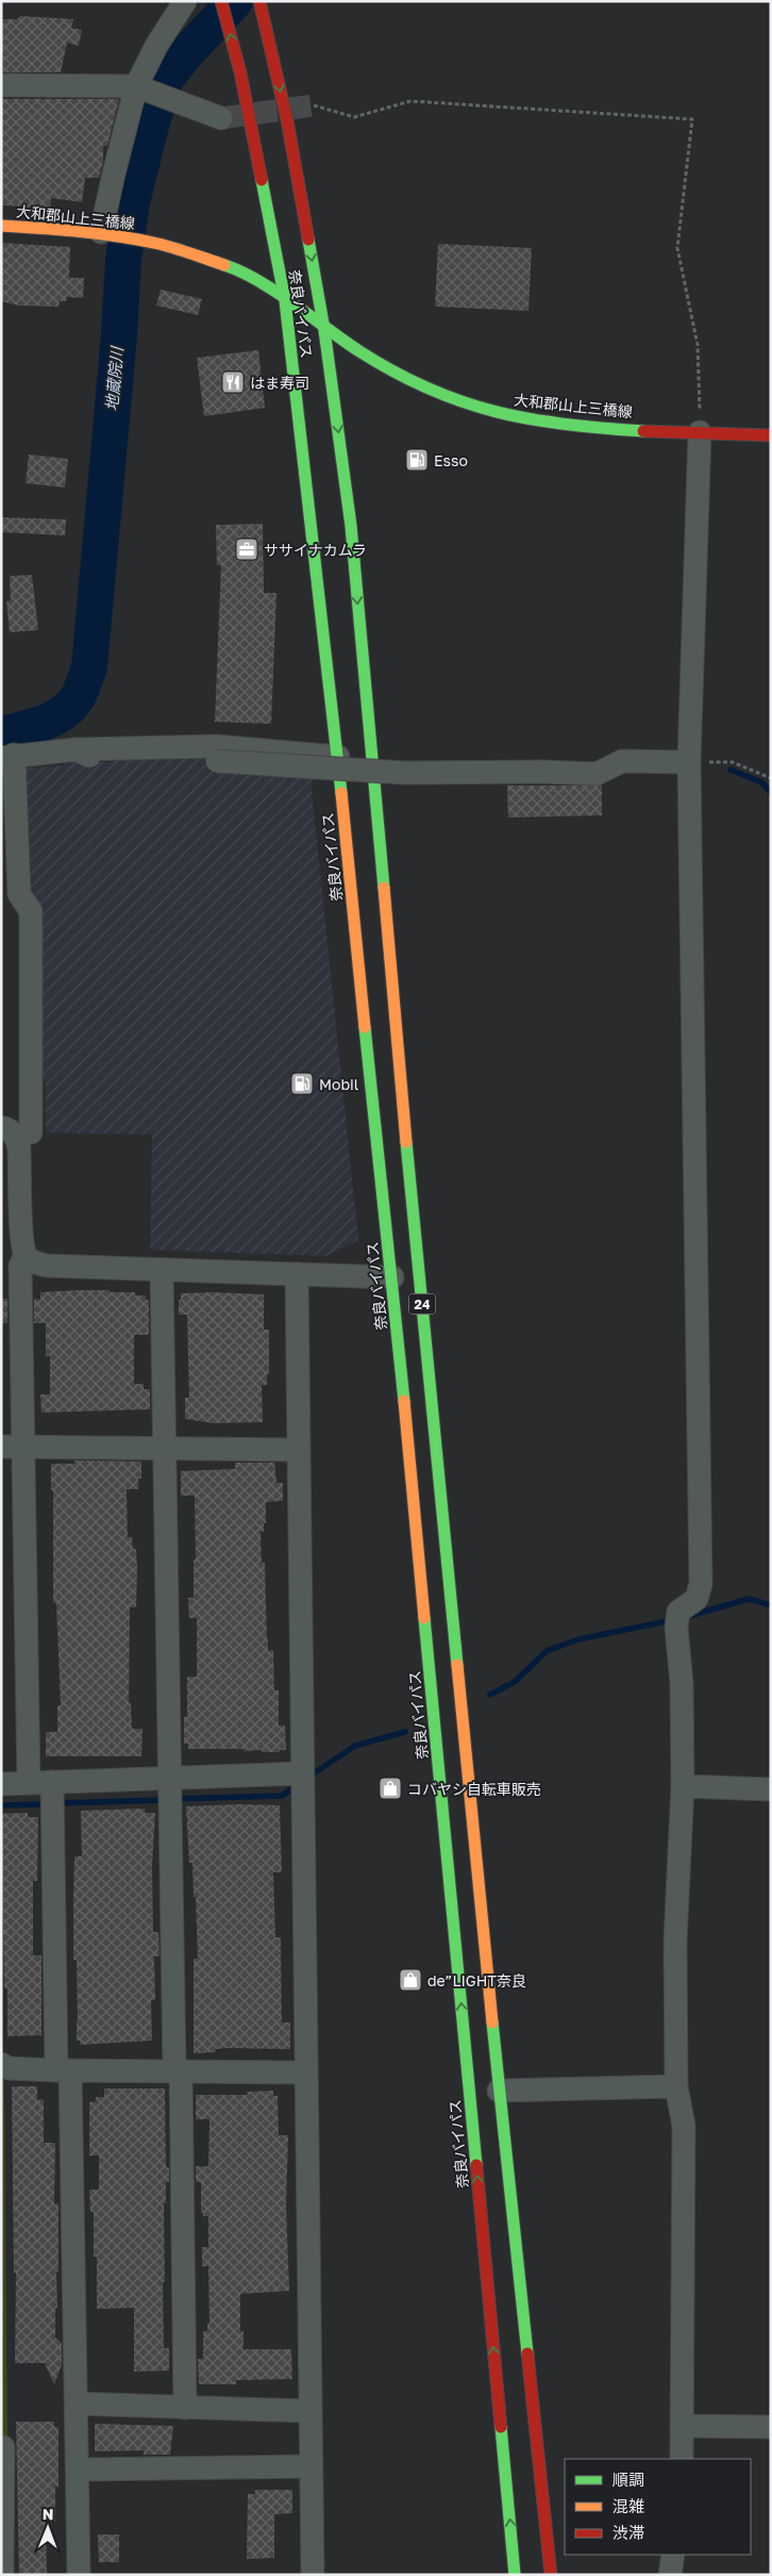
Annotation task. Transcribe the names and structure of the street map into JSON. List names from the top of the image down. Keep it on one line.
{"streets":{"main road":["大和郡山上三橋線","奈良バイパス","24"]},"crossings":[["大和郡山上三橋線","奈良バイパス"]],"water":["地蔵院川"],"places":{"restaurant":["はま寿司"],"fuel station":["Esso","Mobil"],"office":["ササイナカムラ"],"shop":["コバヤシ自転車販売","de”LIGHT奈良"]},"legend":["順調","混雑","渋滞"],"north":"top"}
